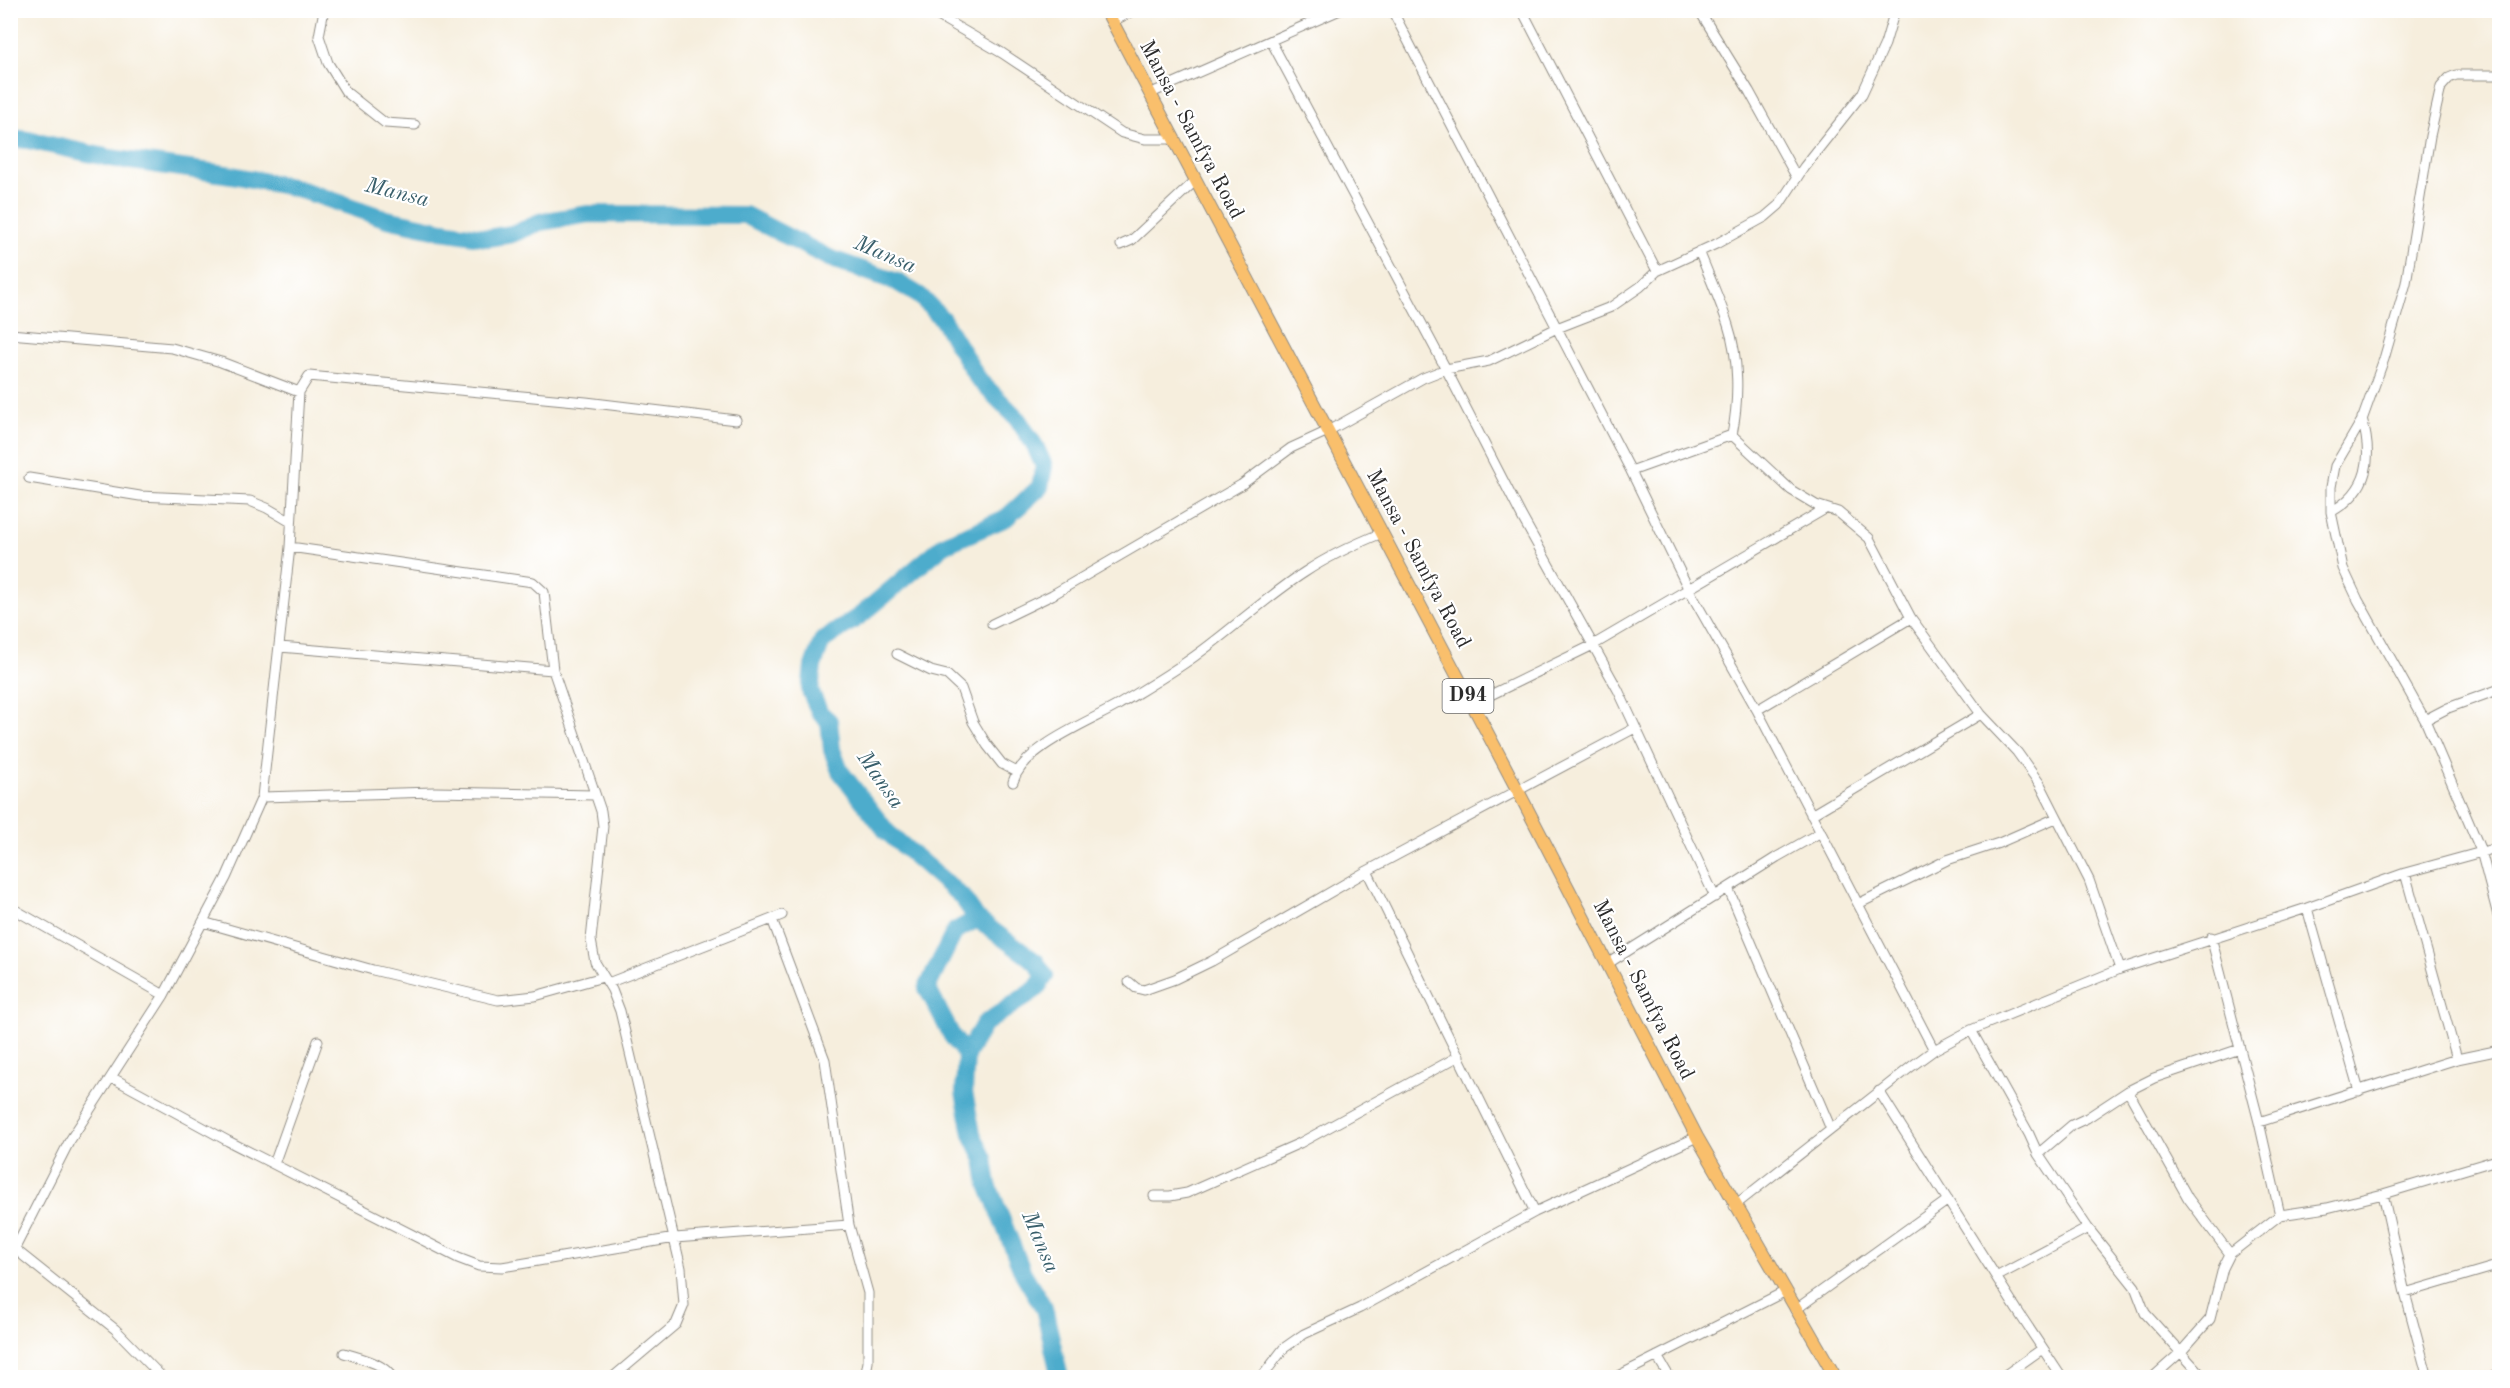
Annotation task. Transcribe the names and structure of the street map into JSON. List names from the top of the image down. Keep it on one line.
{"streets":{"main road":["Mansa - Samfya Road","D94"]},"water":["Mansa"]}
